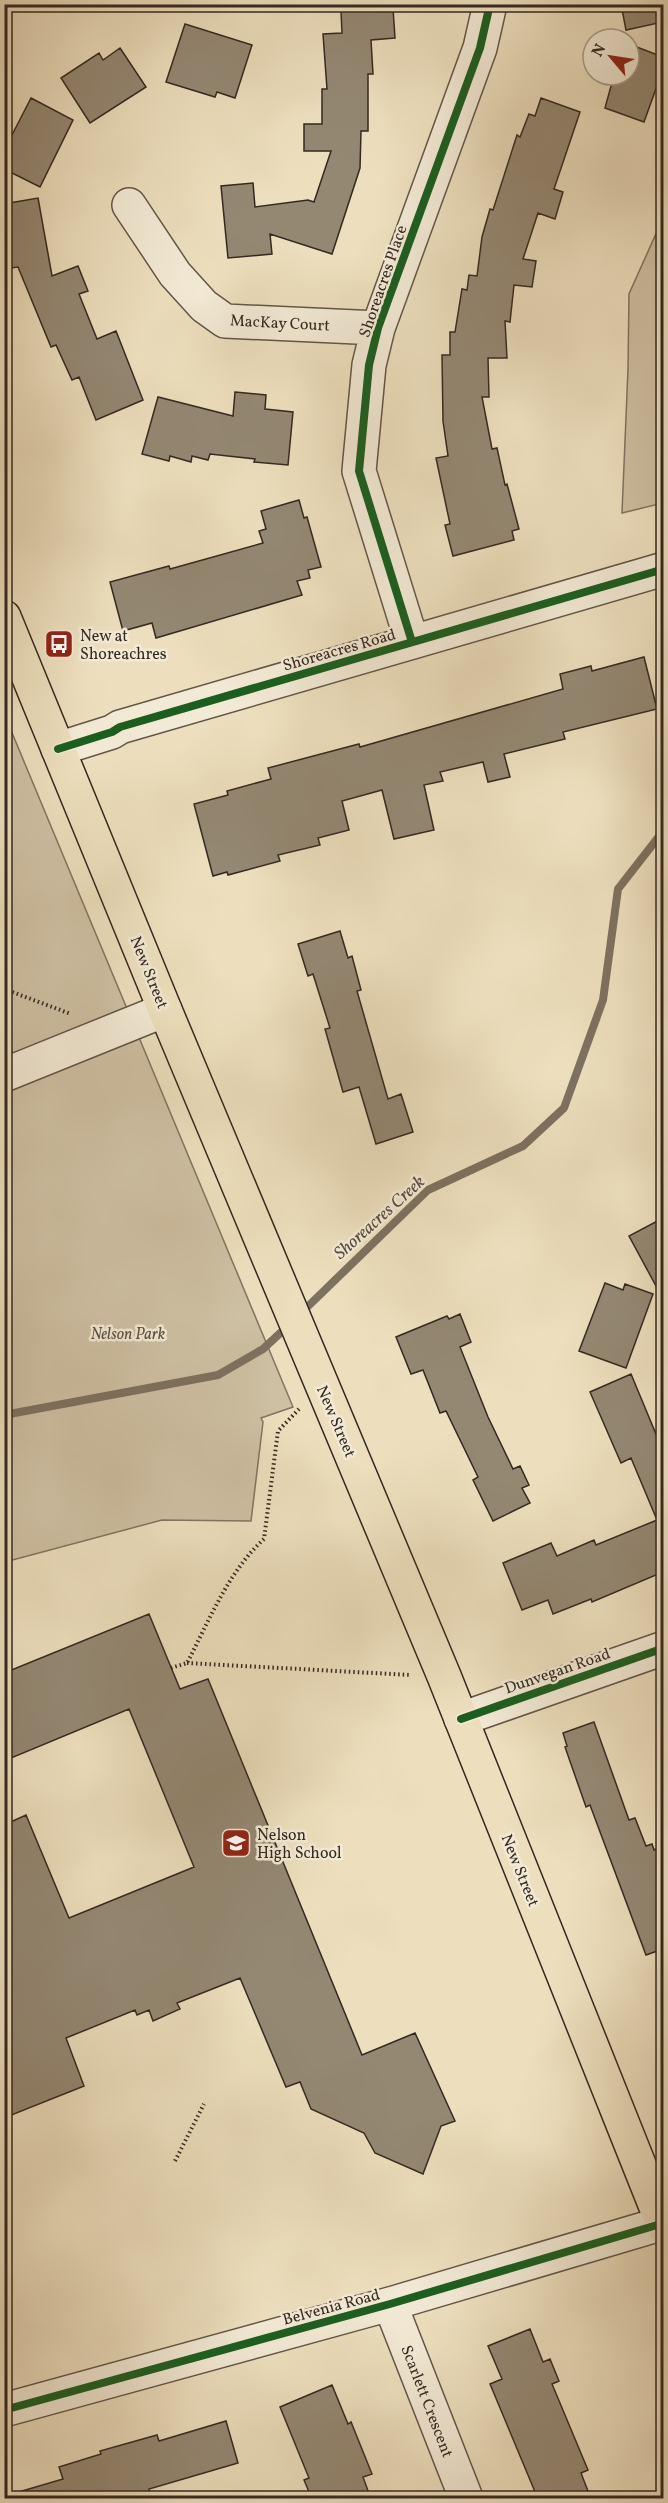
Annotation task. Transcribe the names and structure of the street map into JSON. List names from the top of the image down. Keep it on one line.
{"streets":{"main road":["New Street"],"street":["Shoreacres Place","MacKay Court","Shoreacres Road","Dunvegan Road","Belvenia Road","Scarlett Crescent"]},"crossings":[["Shoreacres Place","MacKay Court"],["Shoreacres Place","Shoreacres Road"],["Shoreacres Road","New Street"],["New Street","Dunvegan Road"],["New Street","Belvenia Road"],["Belvenia Road","Scarlett Crescent"]],"water":["Shoreacres Creek"],"parks":["Nelson Park"],"places":{"bus stop":["New at Shoreachres"],"school or university":["Nelson High School"]},"north":"top left"}
